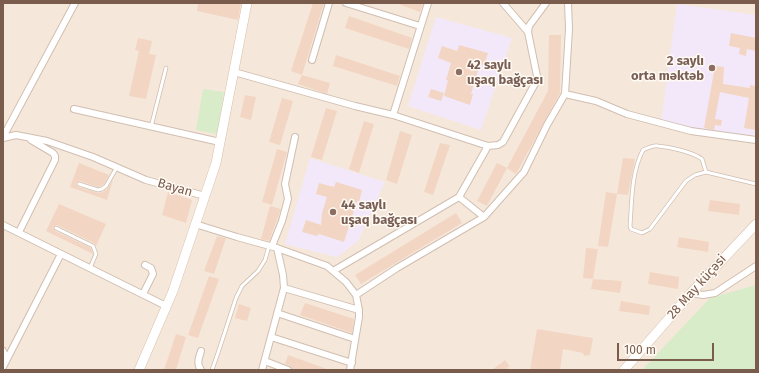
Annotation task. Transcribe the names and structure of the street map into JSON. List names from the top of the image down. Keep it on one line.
{"streets":{"street":["Bayan","28 May küçəsi"]},"places":["2 saylı orta məktəb","42 saylı uşaq bağçası","44 saylı uşaq bağçası"],"scale_bar":"100 m"}
